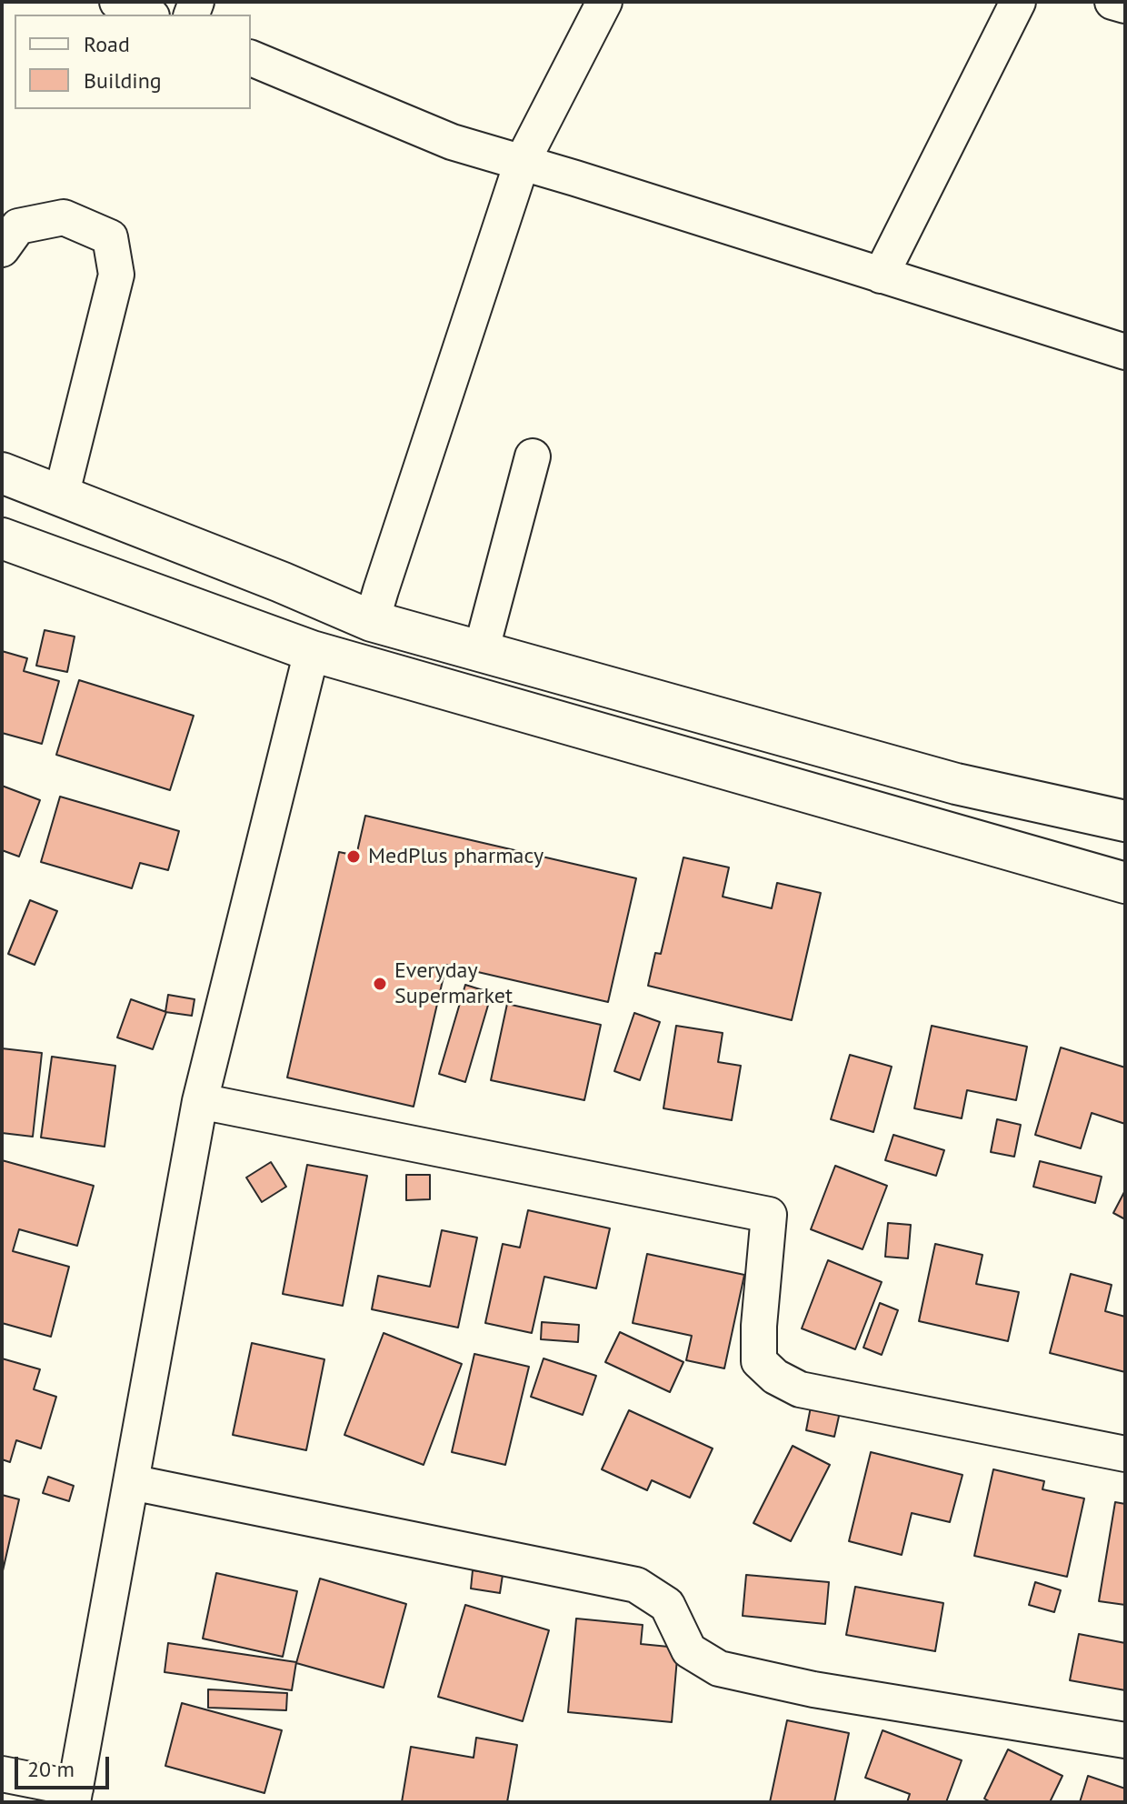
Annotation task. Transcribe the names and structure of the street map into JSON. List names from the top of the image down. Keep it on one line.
{"places":["MedPlus pharmacy","Everyday Supermarket"],"legend":["Road","Building"],"scale_bar":"20 m"}
